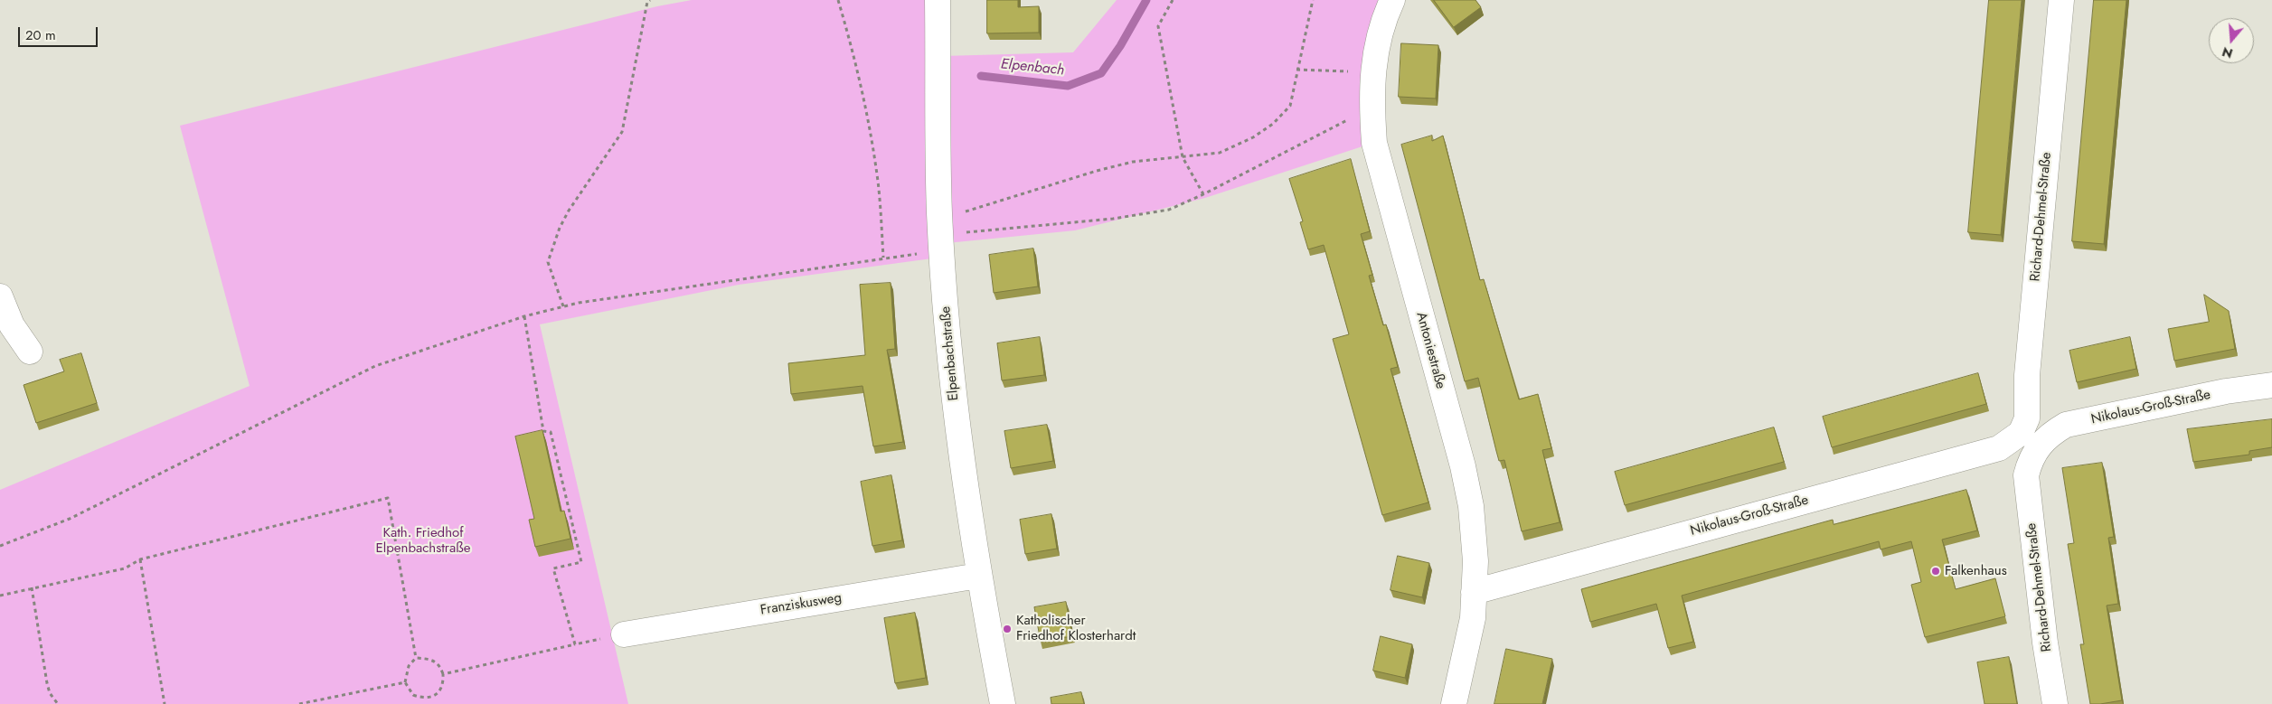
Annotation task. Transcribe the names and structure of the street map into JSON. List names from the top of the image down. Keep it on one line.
{"streets":{"street":["Richard-Dehmel-Straße","Antoniestraße","Elpenbachstraße","Nikolaus-Groß-Straße","Franziskusweg"]},"crossings":[["Richard-Dehmel-Straße","Nikolaus-Groß-Straße"],["Antoniestraße","Nikolaus-Groß-Straße"],["Elpenbachstraße","Franziskusweg"]],"water":["Elpenbach"],"parks":["Kath. Friedhof Elpenbachstraße"],"places":["Falkenhaus","Katholischer Friedhof Klosterhardt"],"scale_bar":"20 m","north":"bottom"}
